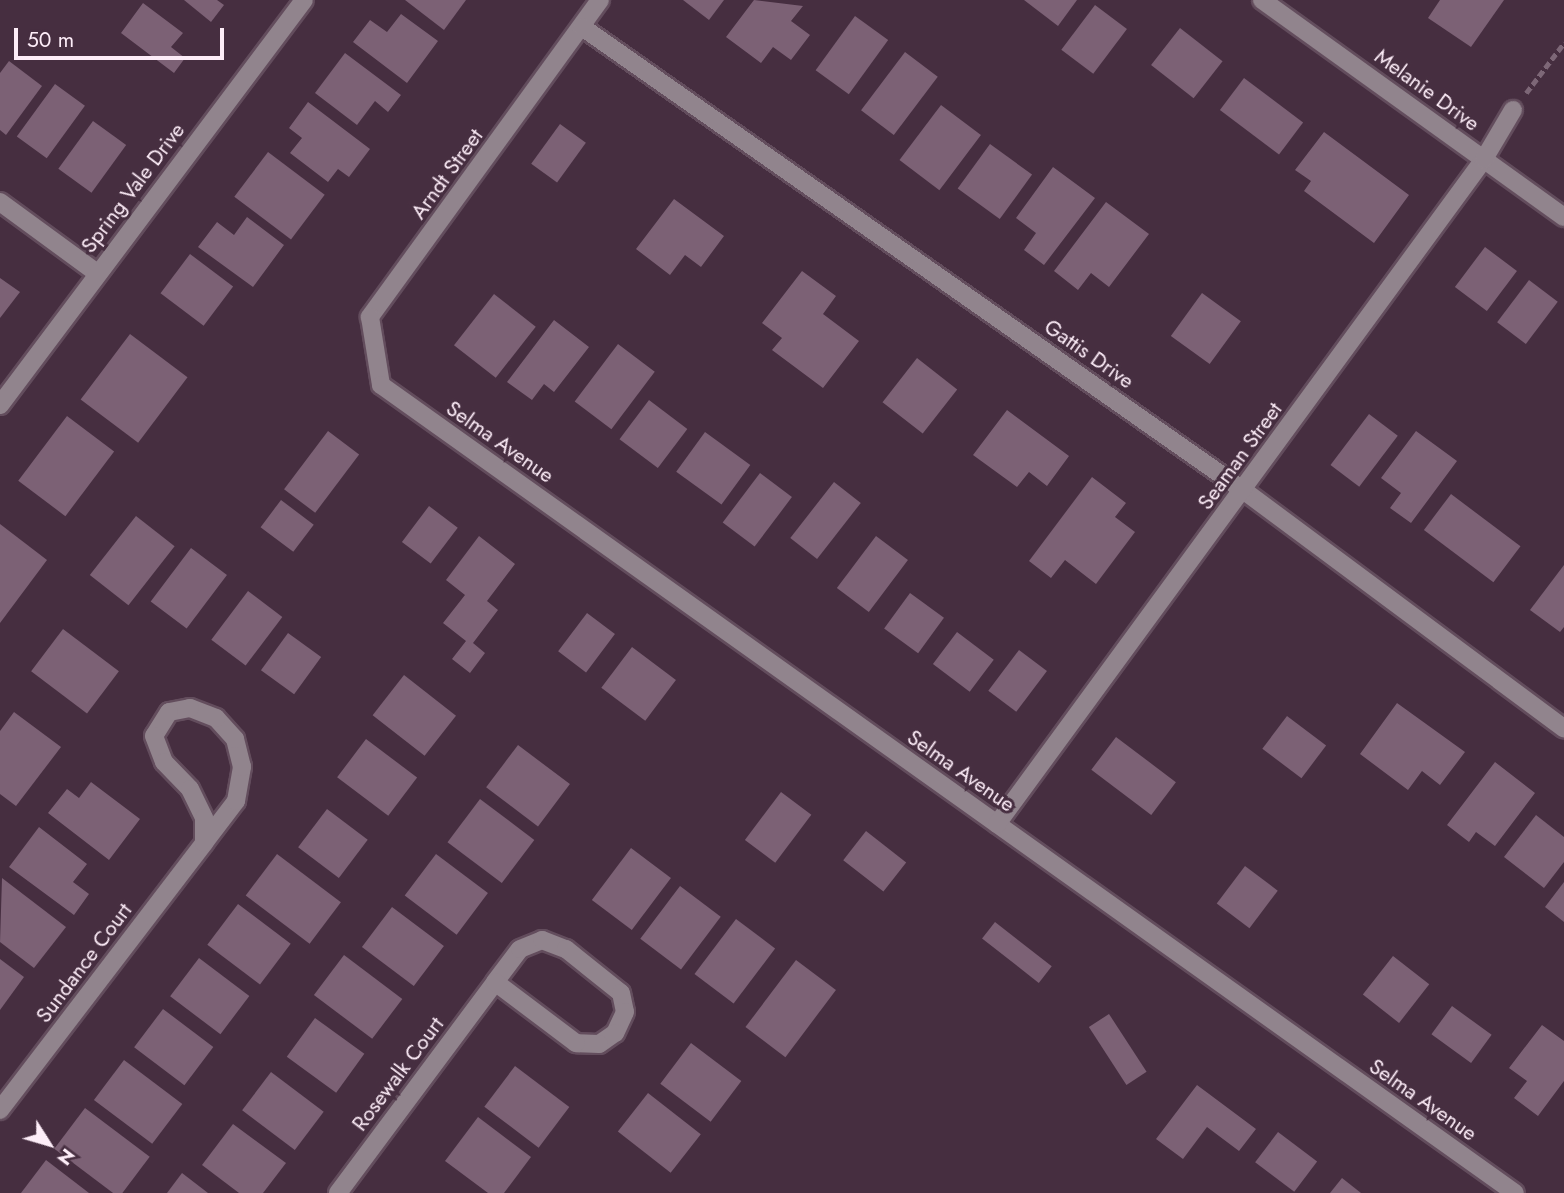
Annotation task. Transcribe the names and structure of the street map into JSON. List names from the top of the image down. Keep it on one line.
{"streets":{"street":["Melanie Drive","Arndt Street","Spring Vale Drive","Gattis Drive","Selma Avenue","Seaman Street","Sundance Court","Rosewalk Court"]},"crossings":[["Melanie Drive","Seaman Street"],["Arndt Street","Gattis Drive"],["Arndt Street","Selma Avenue"],["Gattis Drive","Seaman Street"],["Selma Avenue","Seaman Street"]],"scale_bar":"50 m","north":"bottom right"}
